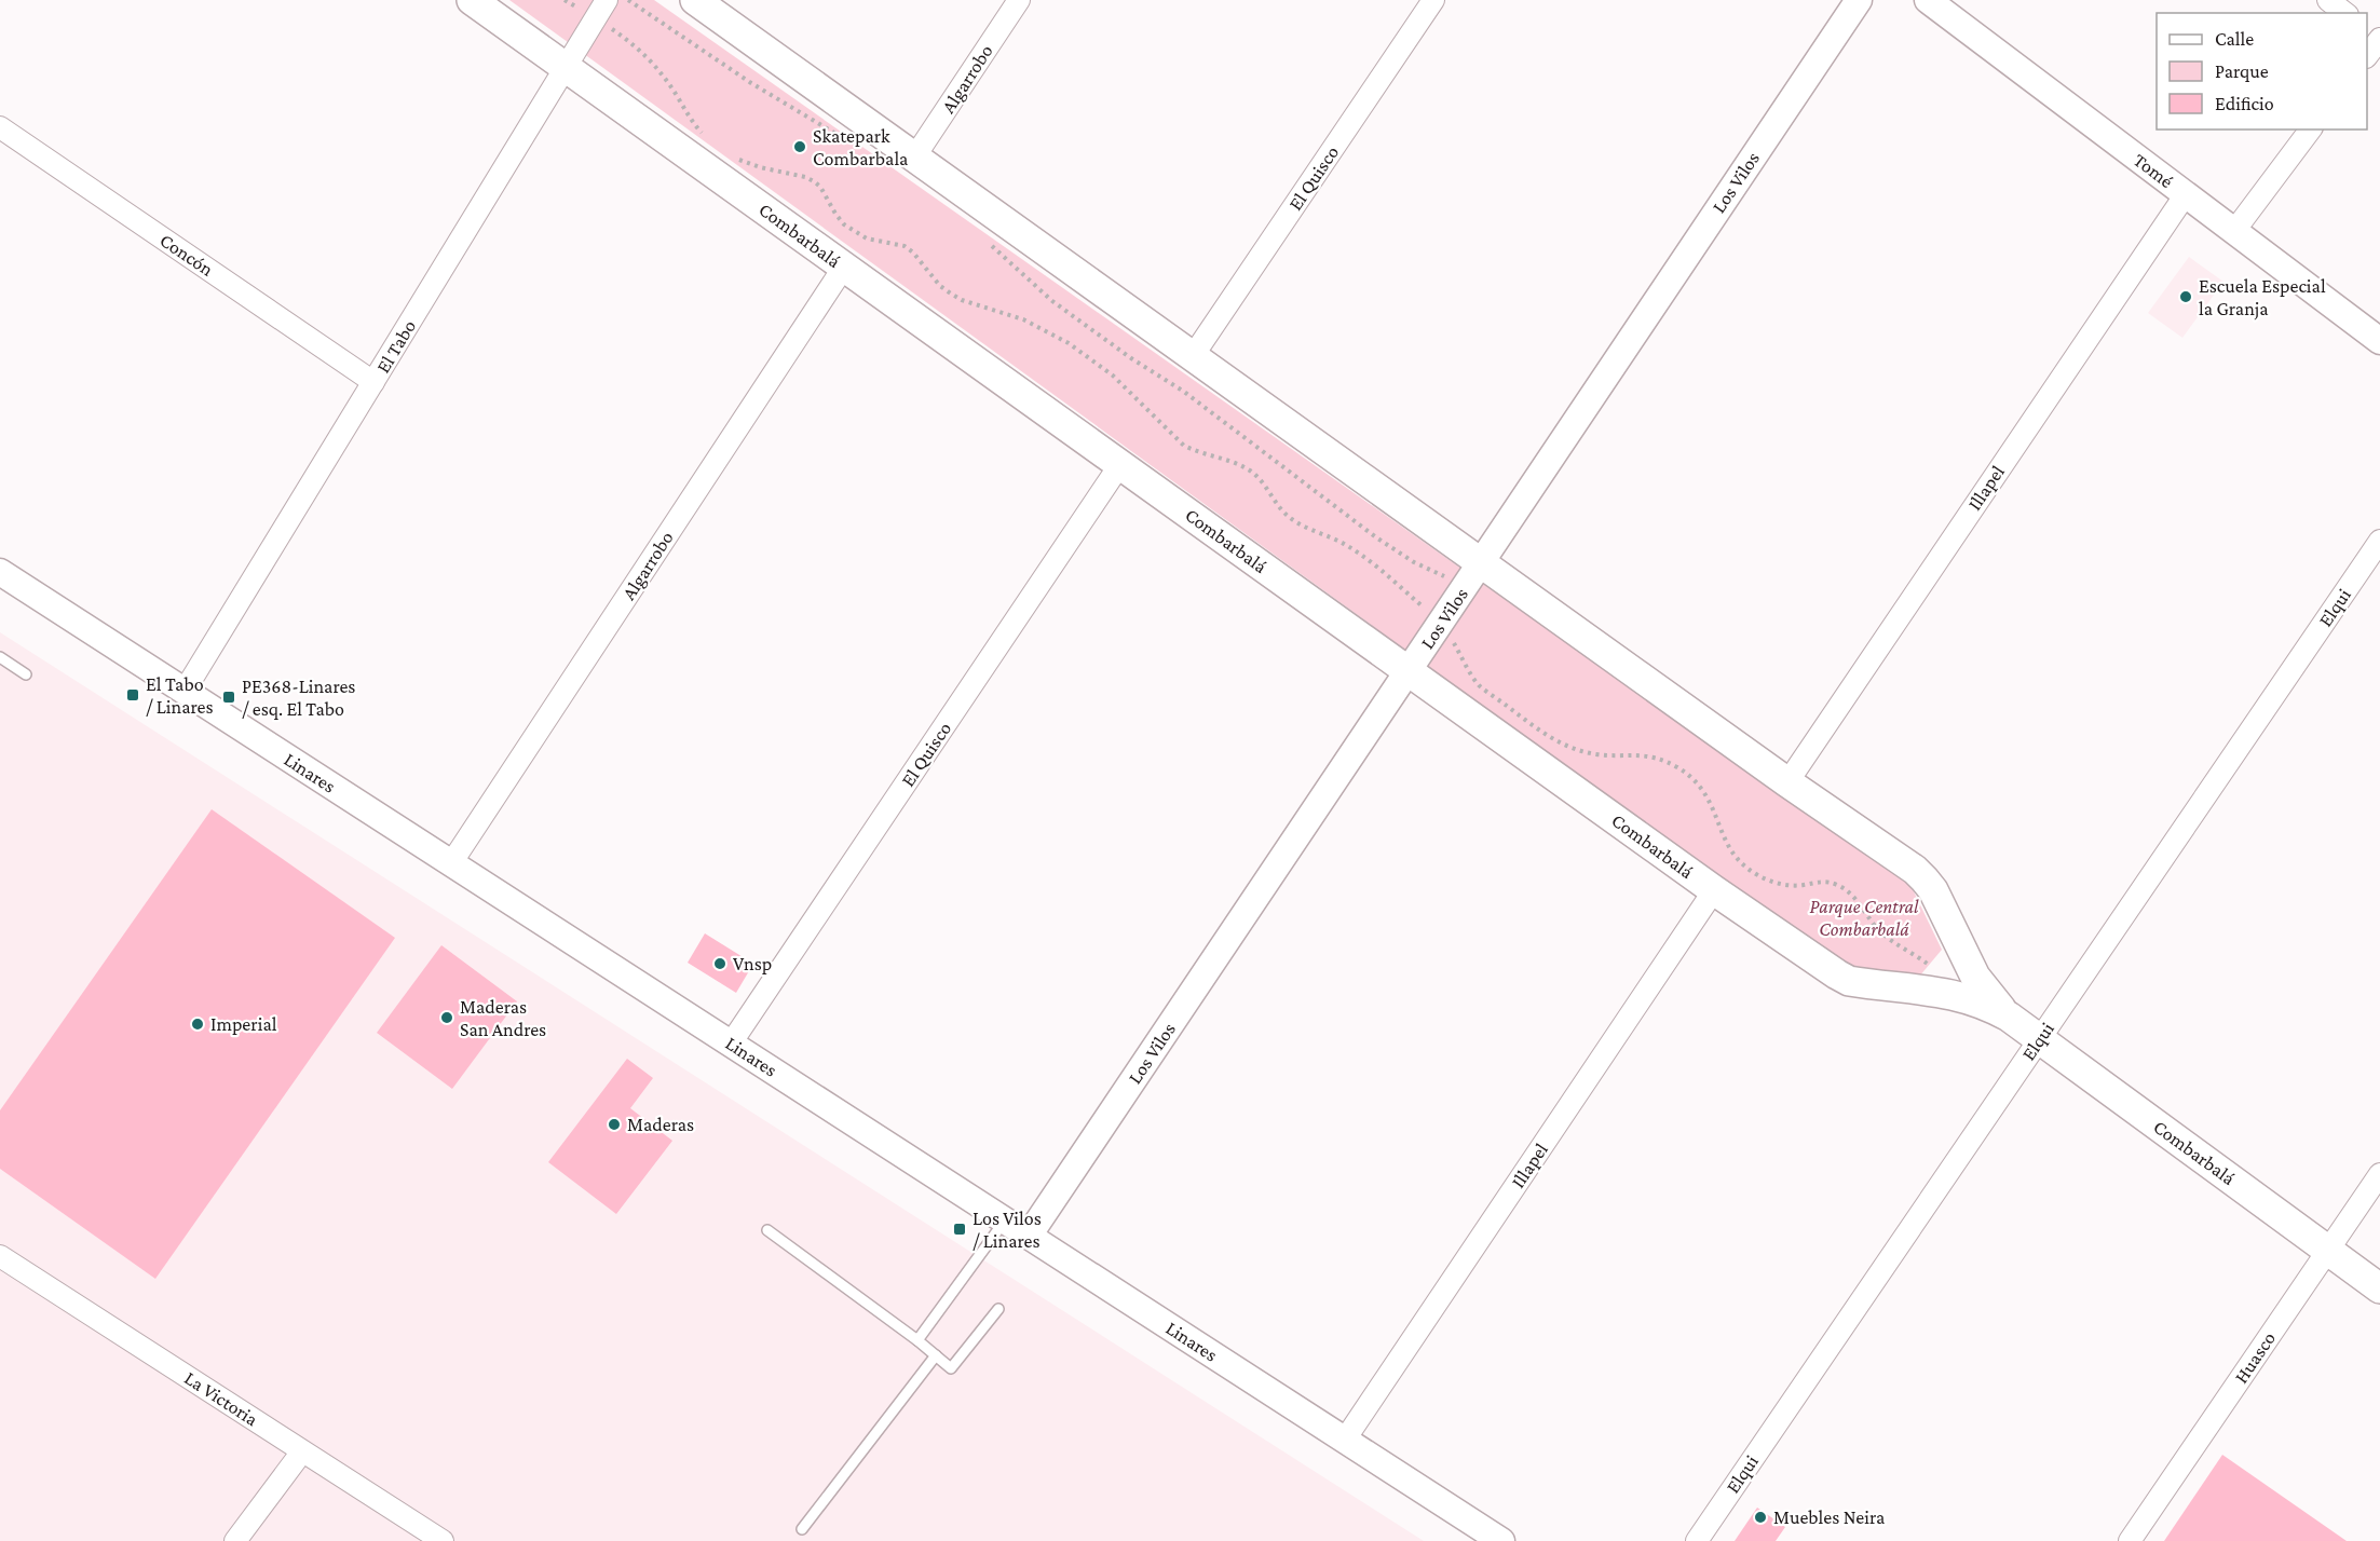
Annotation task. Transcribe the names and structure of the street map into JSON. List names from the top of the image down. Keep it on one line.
{"streets":{"main road":["Combarbalá"],"street":["Algarrobo","Tomé","El Quisco","Los Vilos","Concón","El Tabo","Illapel","Elqui","Linares","Huasco","La Victoria"]},"crossings":[["Algarrobo","Combarbalá"],["Algarrobo","Linares"],["Tomé","Illapel"],["El Quisco","Combarbalá"],["El Quisco","Linares"],["Los Vilos","Combarbalá"],["Los Vilos","Linares"],["Combarbalá","El Tabo"],["Combarbalá","Illapel"],["Combarbalá","Elqui"],["Combarbalá","Huasco"],["Concón","El Tabo"],["El Tabo","Linares"],["Illapel","Linares"]],"parks":["Parque Central Combarbalá"],"places":{"other":["Skatepark Combarbala","Escuela Especial la Granja","Vnsp","Maderas San Andres","Imperial","Maderas","Muebles Neira"],"transit":["El Tabo / Linares","PE368-Linares / esq. El Tabo","Los Vilos / Linares"]},"legend":["Calle","Parque","Edificio"]}
